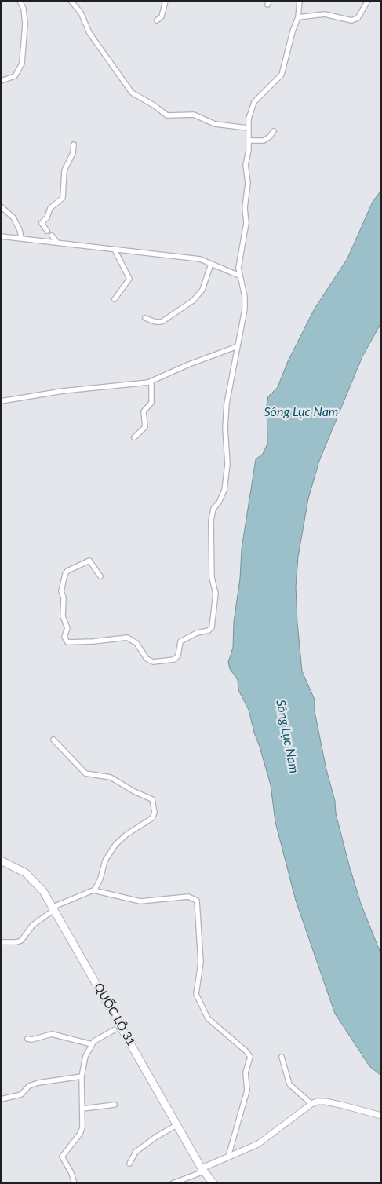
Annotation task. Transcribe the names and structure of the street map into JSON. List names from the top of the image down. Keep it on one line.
{"streets":{"highway":["QUỐC LỘ 31"]},"water":["Sông Lục Nam"]}
